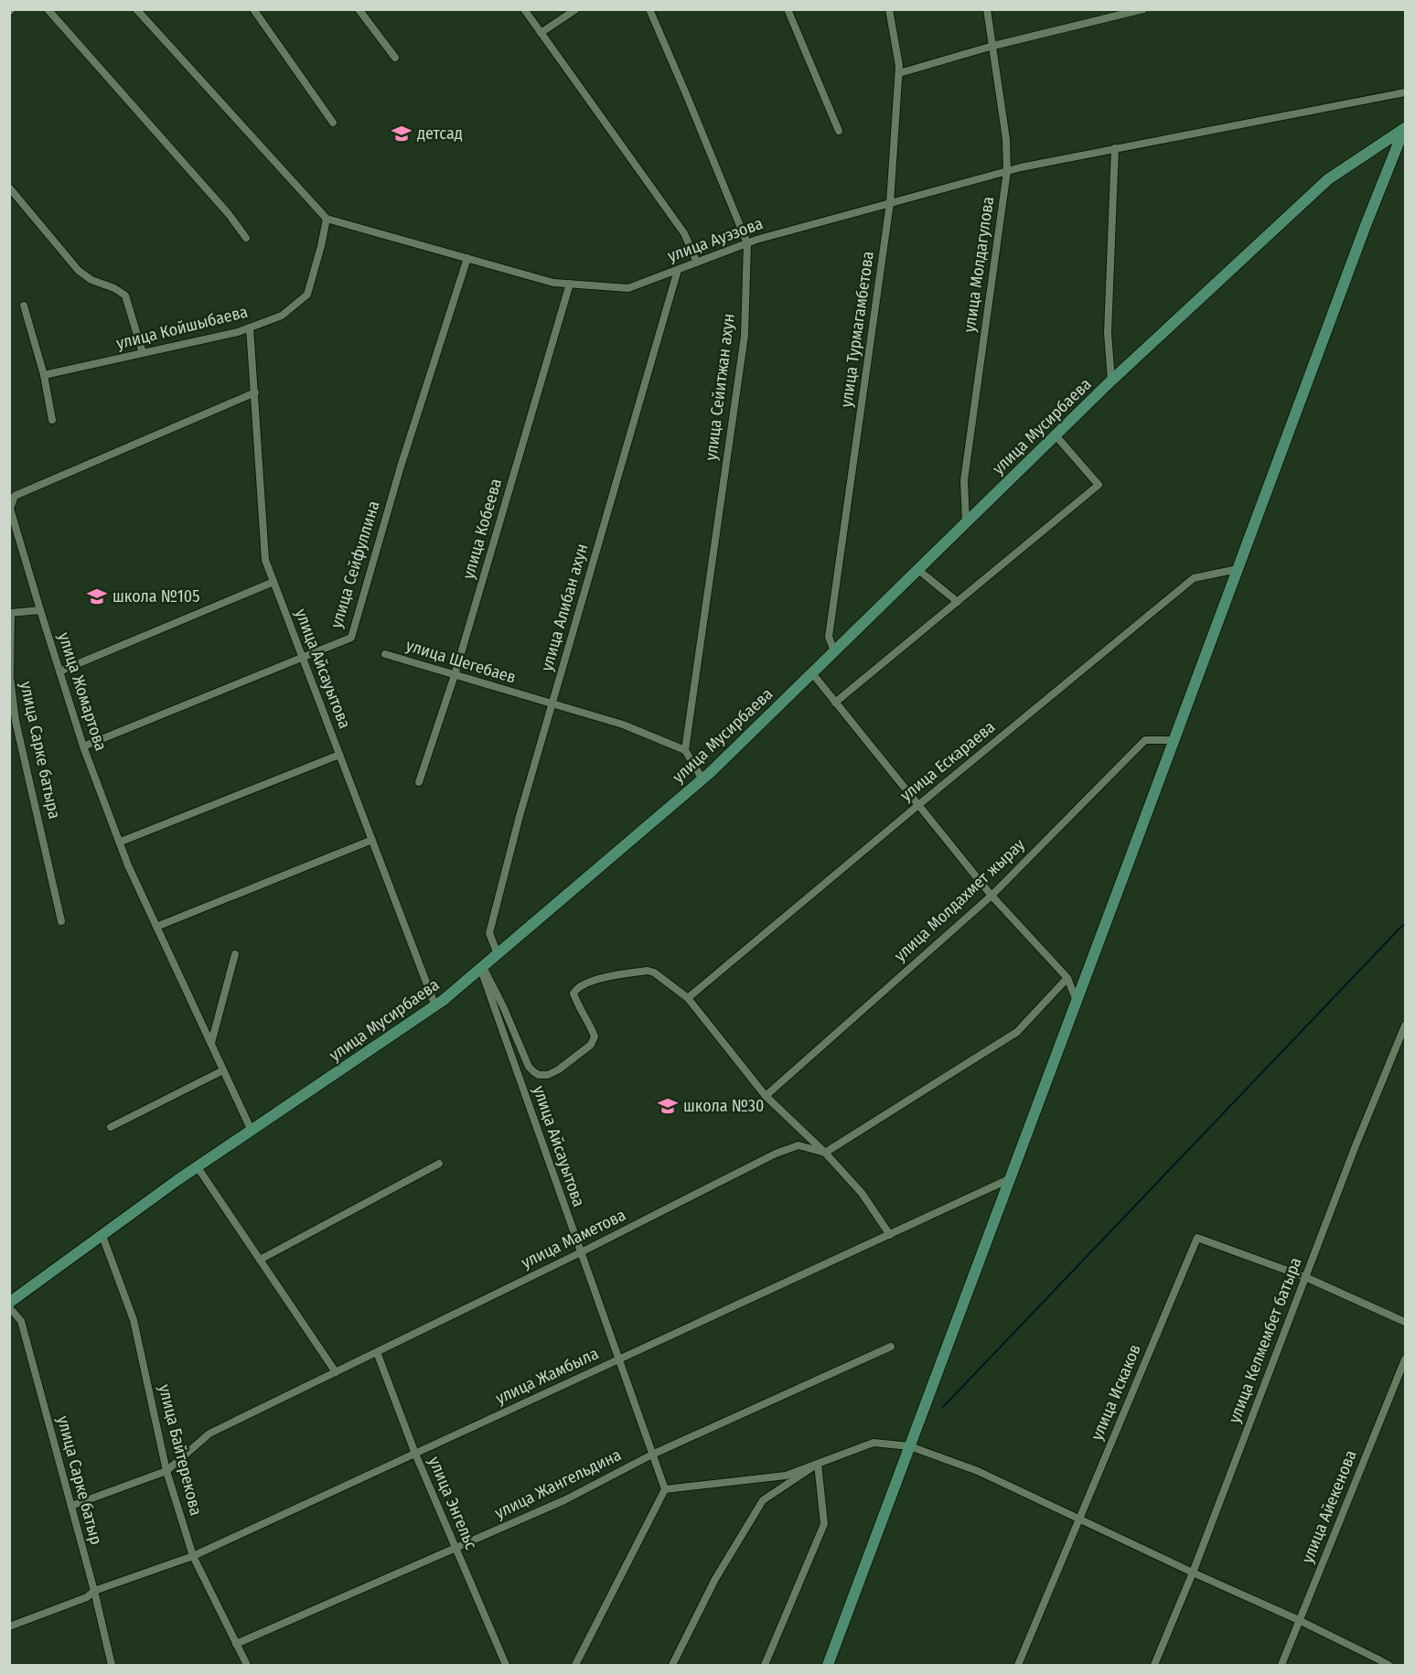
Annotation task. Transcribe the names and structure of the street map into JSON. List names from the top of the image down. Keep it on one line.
{"streets":{"street":["улица Ауэзова","улица Молдагулова","улица Койшыбаева","улица Турмагамбетова","улица Сейитжан ахун","улица Мусирбаева","улица Кобеева","улица Сейфуллина","улица Алибан ахун","улица Шегебаев","улица Айсауытова","улица Жомартова","улица Сарке батыра","улица Ескараева","улица Молдахмет жырау","улица Маметова","улица Келмембет батыра","улица Жамбыла","улица Искаков","улица Байтерекова","улица Сарке батыр","улица Жангельдина","улица Энгельс","улица Айекенова"]},"crossings":[["улица Ауэзова","улица Молдагулова"],["улица Ауэзова","улица Койшыбаева"],["улица Ауэзова","улица Турмагамбетова"],["улица Ауэзова","улица Сейитжан ахун"],["улица Ауэзова","улица Кобеева"],["улица Ауэзова","улица Сейфуллина"],["улица Ауэзова","улица Алибан ахун"],["улица Молдагулова","улица Мусирбаева"],["улица Койшыбаева","улица Айсауытова"],["улица Турмагамбетова","улица Мусирбаева"],["улица Сейитжан ахун","улица Шегебаев"],["улица Мусирбаева","улица Алибан ахун"],["улица Мусирбаева","улица Айсауытова"],["улица Мусирбаева","улица Жомартова"],["улица Мусирбаева","улица Байтерекова"],["улица Кобеева","улица Шегебаев"],["улица Сейфуллина","улица Айсауытова"],["улица Сейфуллина","улица Жомартова"],["улица Алибан ахун","улица Шегебаев"],["улица Айсауытова","улица Жомартова"],["улица Айсауытова","улица Маметова"],["улица Айсауытова","улица Жамбыла"],["улица Айсауытова","улица Жангельдина"],["улица Жомартова","улица Сарке батыра"],["улица Маметова","улица Байтерекова"],["улица Маметова","улица Сарке батыр"],["улица Маметова","улица Энгельс"],["улица Келмембет батыра","улица Искаков"],["улица Жамбыла","улица Байтерекова"],["улица Жамбыла","улица Сарке батыр"],["улица Жамбыла","улица Энгельс"],["улица Байтерекова","улица Жангельдина"],["улица Жангельдина","улица Энгельс"]],"places":{"school or university":["детсад","школа №105","школа №30"]}}
